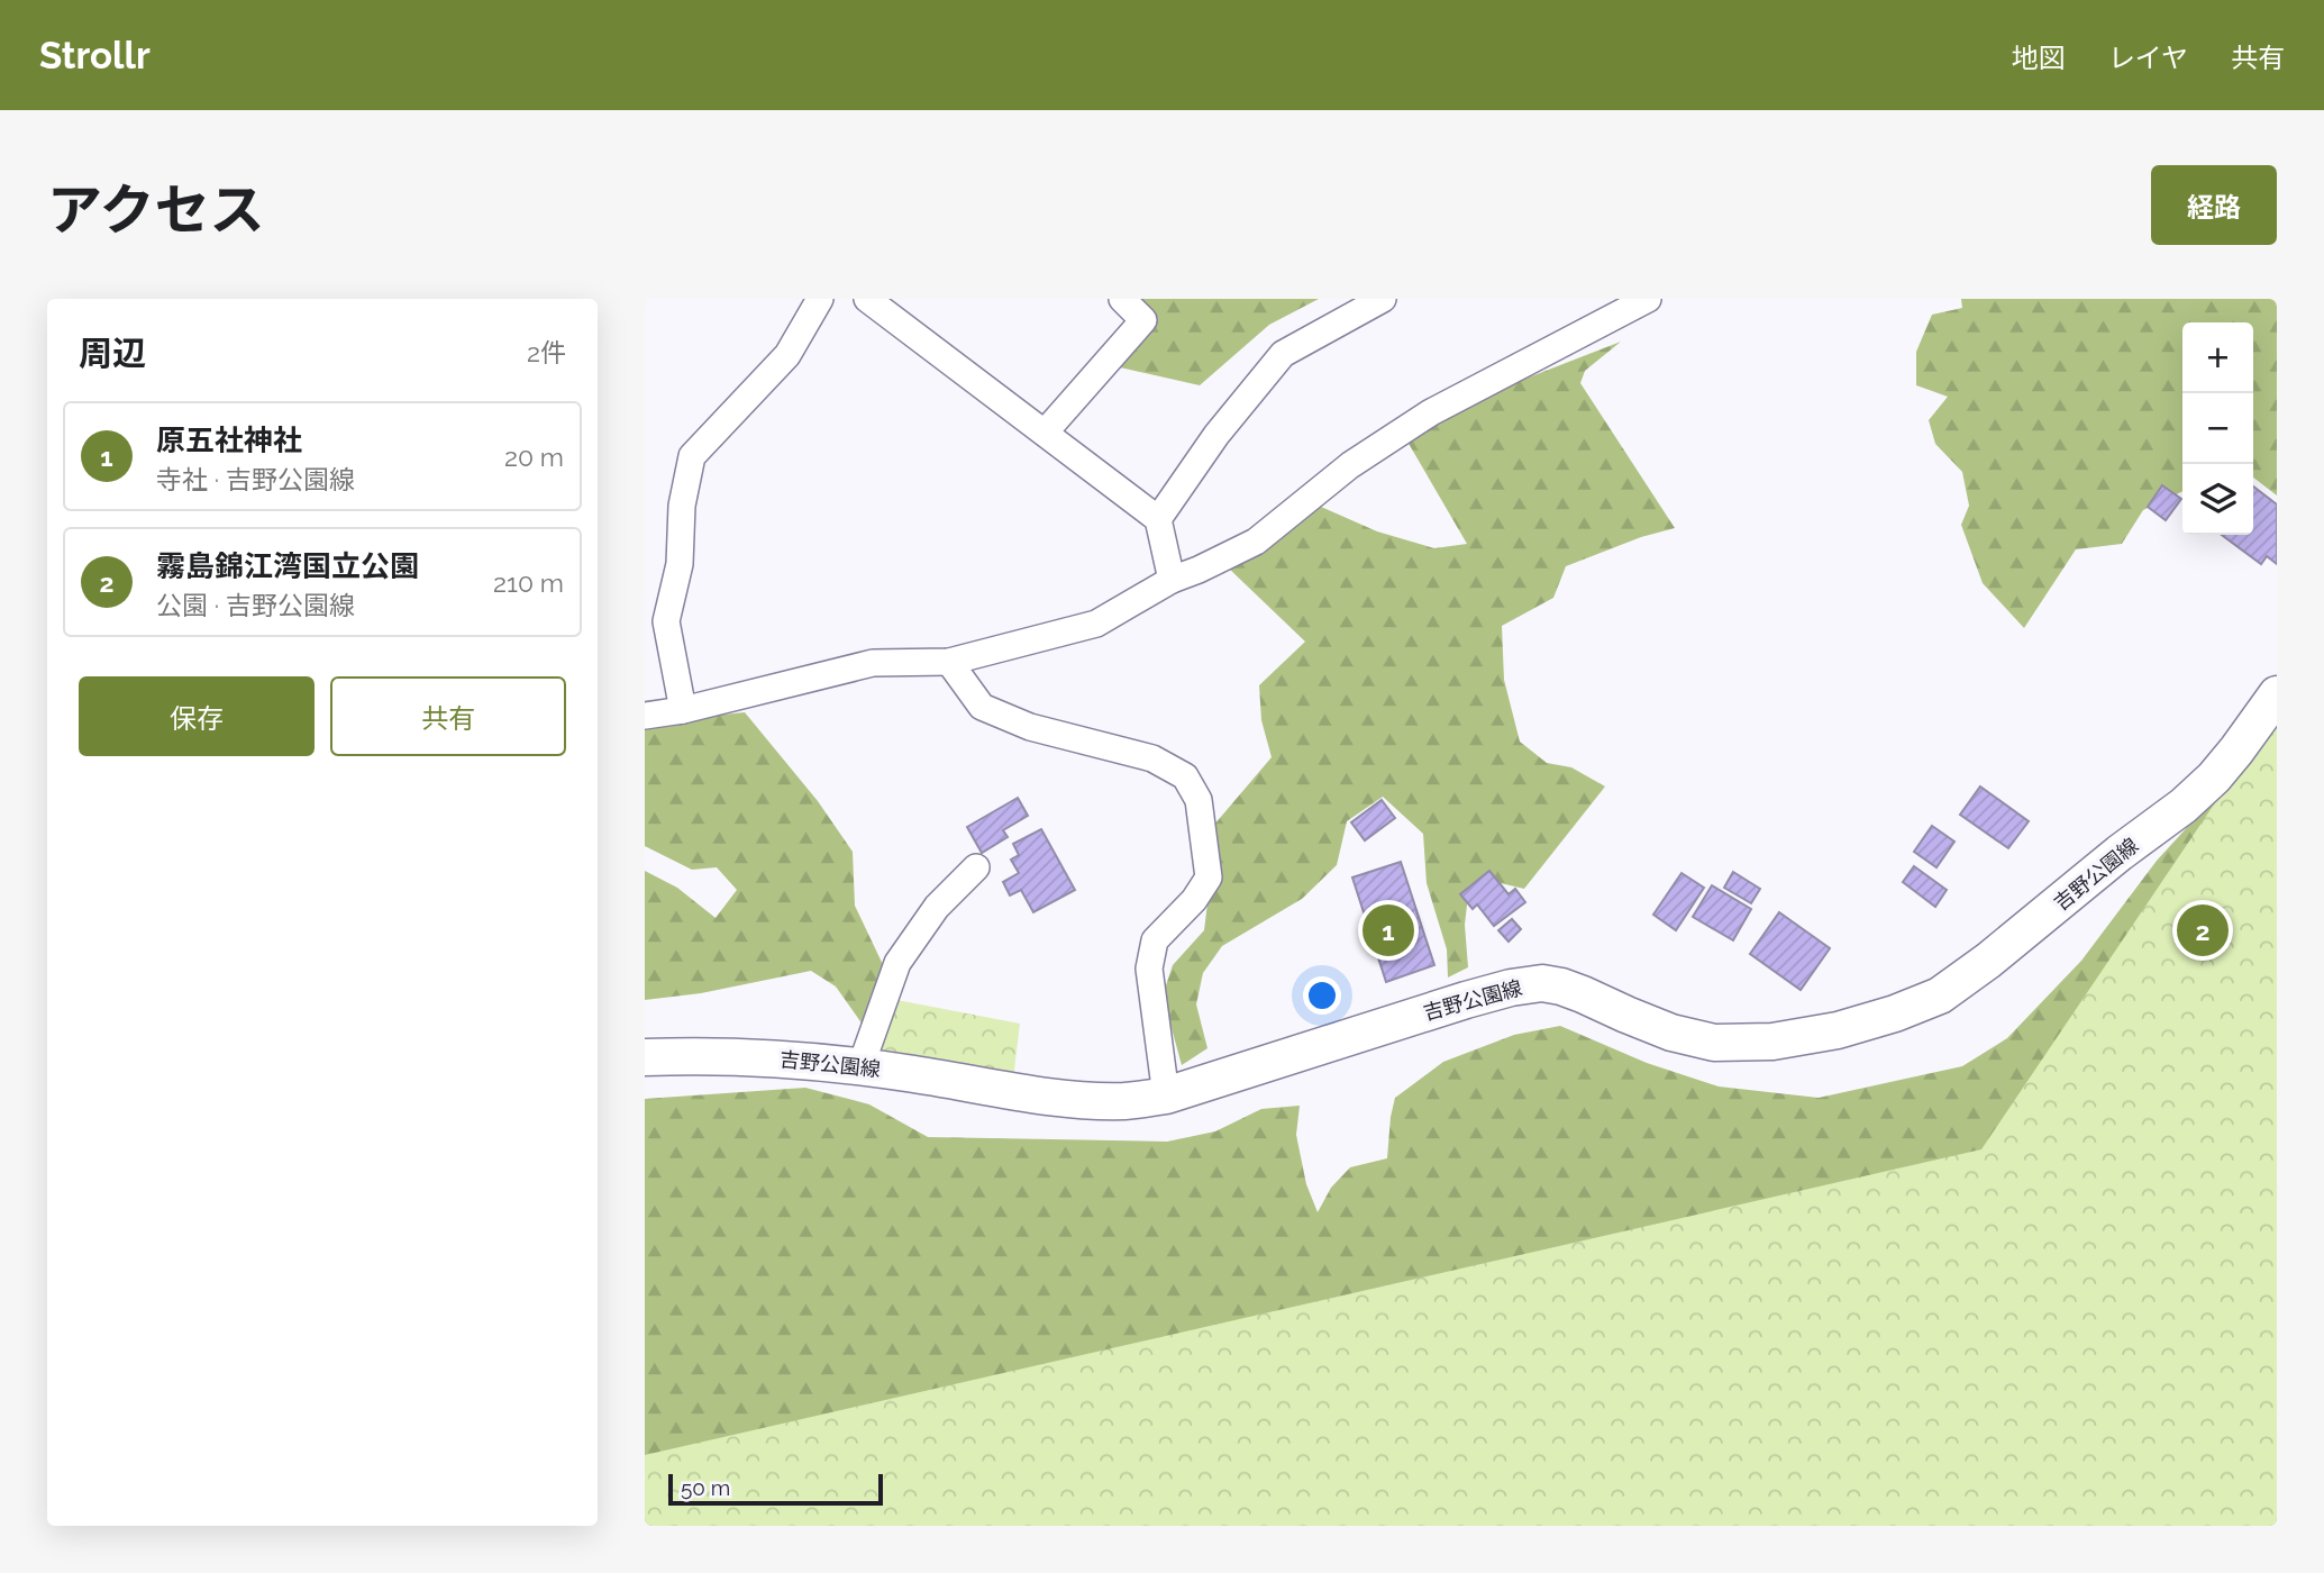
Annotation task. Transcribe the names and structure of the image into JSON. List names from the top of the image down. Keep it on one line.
{"streets":{"main road":["吉野公園線"]},"scale_bar":"50 m","page":{"header":"Strollr","nav":["地図","レイヤ","共有"],"title":"アクセス","buttons":["経路",["保存","共有"]],"heading":["周辺","2件"],"map_buttons":["+","−"],"list":[{"mark":"1","name":"原五社神社","note":"寺社 · 吉野公園線","value":"20 m"},{"mark":"2","name":"霧島錦江湾国立公園","note":"公園 · 吉野公園線","value":"210 m"}],"pins":["1","2"],"scale":"50 m"}}
